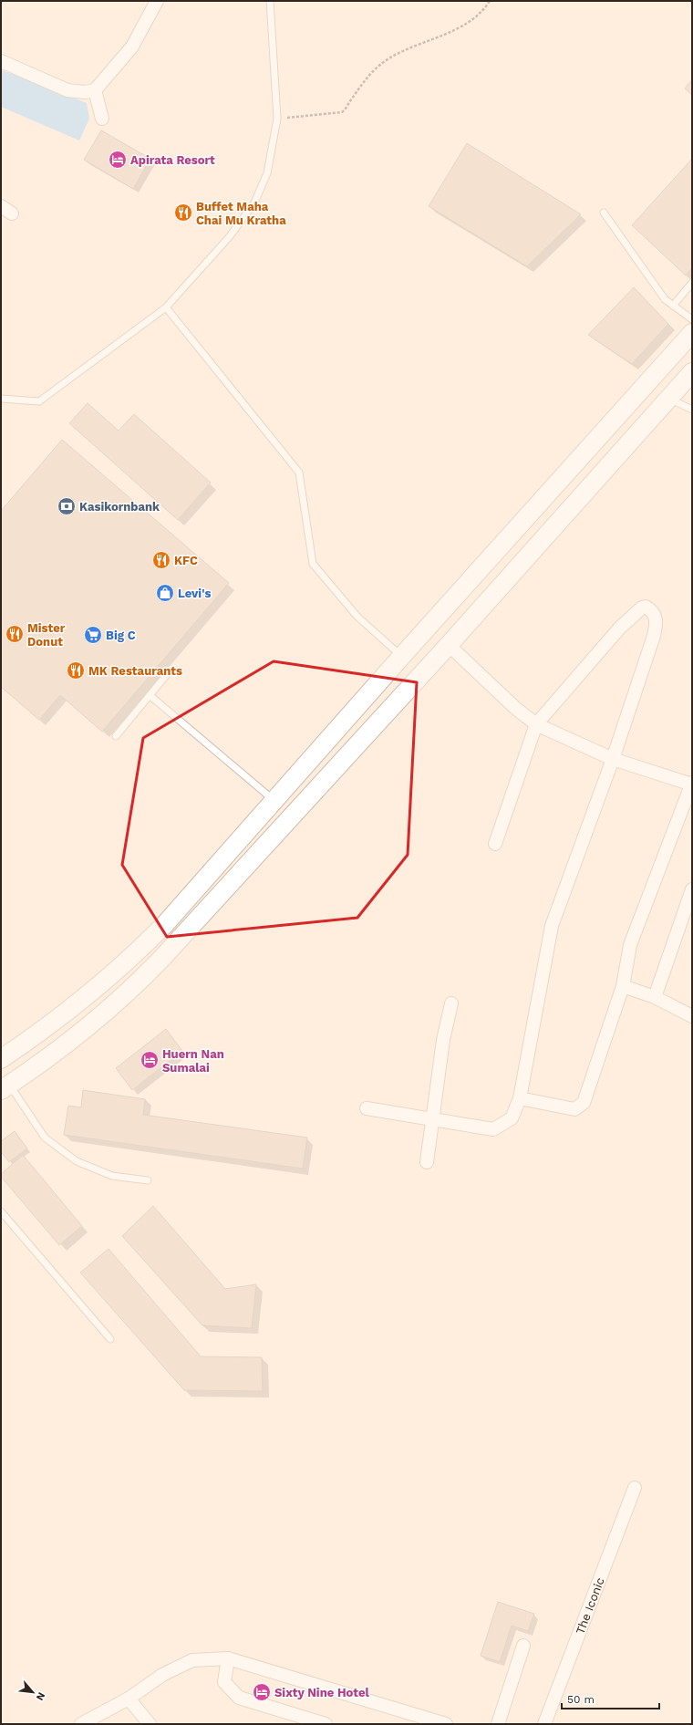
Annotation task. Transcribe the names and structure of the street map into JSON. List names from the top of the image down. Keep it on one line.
{"streets":{"street":["The Iconic"]},"places":{"hotel":["Apirata Resort","Huern Nan Sumalai","Sixty Nine Hotel"],"restaurant":["Buffet Maha Chai Mu Kratha","KFC","Mister Donut","MK Restaurants"],"bank":["Kasikornbank"],"shop":["Levi's"],"supermarket":["Big C"]},"scale_bar":"50 m","north":"bottom right"}
